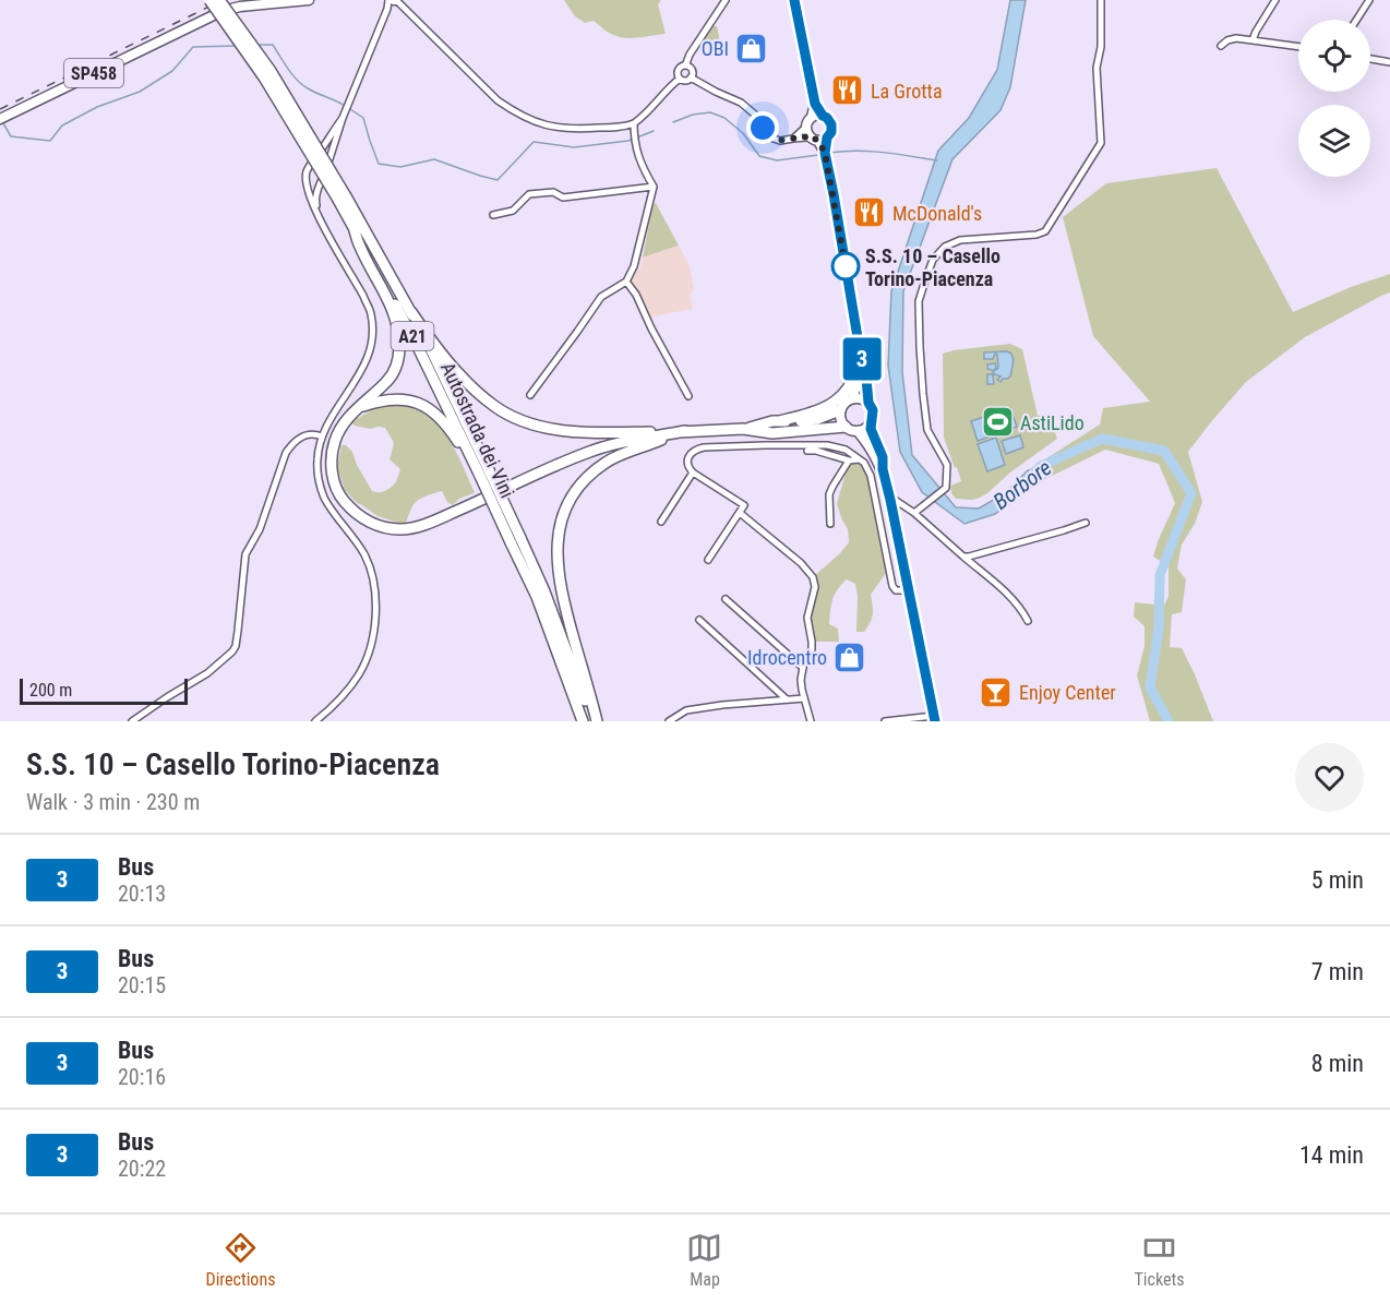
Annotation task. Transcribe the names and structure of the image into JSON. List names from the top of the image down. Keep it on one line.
{"streets":{"highway":["A21","Autostrada dei Vini"],"main road":["SP458"]},"water":["Borbore"],"places":{"shop":["OBI","Idrocentro"],"restaurant":["La Grotta","McDonald's"],"other":["S.S. 10 – Casello Torino-Piacenza"],"sports":["AstiLido"],"bar":["Enjoy Center"]},"lines":["bus line 3"],"scale_bar":"200 m","page":{"on_map":"3","scale":"200 m","heading":["S.S. 10 – Casello Torino-Piacenza","Walk · 3 min · 230 m"],"list":[{"mark":"3","name":"Bus","note":"20:13","value":"5 min"},{"mark":"3","name":"Bus","note":"20:15","value":"7 min"},{"mark":"3","name":"Bus","note":"20:16","value":"8 min"},{"mark":"3","name":"Bus","note":"20:22","value":"14 min"}],"tabs":["Directions","Map","Tickets"]}}
